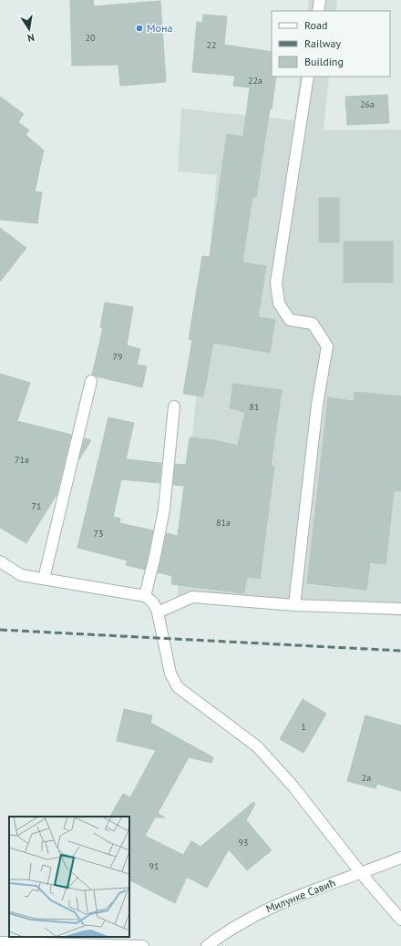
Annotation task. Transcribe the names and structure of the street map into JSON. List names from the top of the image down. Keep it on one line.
{"streets":{"street":["Милунке Савић"]},"places":["Мона"],"house_numbers":["20","22","22a","26a","79","81","71a","71","81a","73","1","2a","93","91"],"legend":["Road","Railway","Building"],"north":"bottom"}
